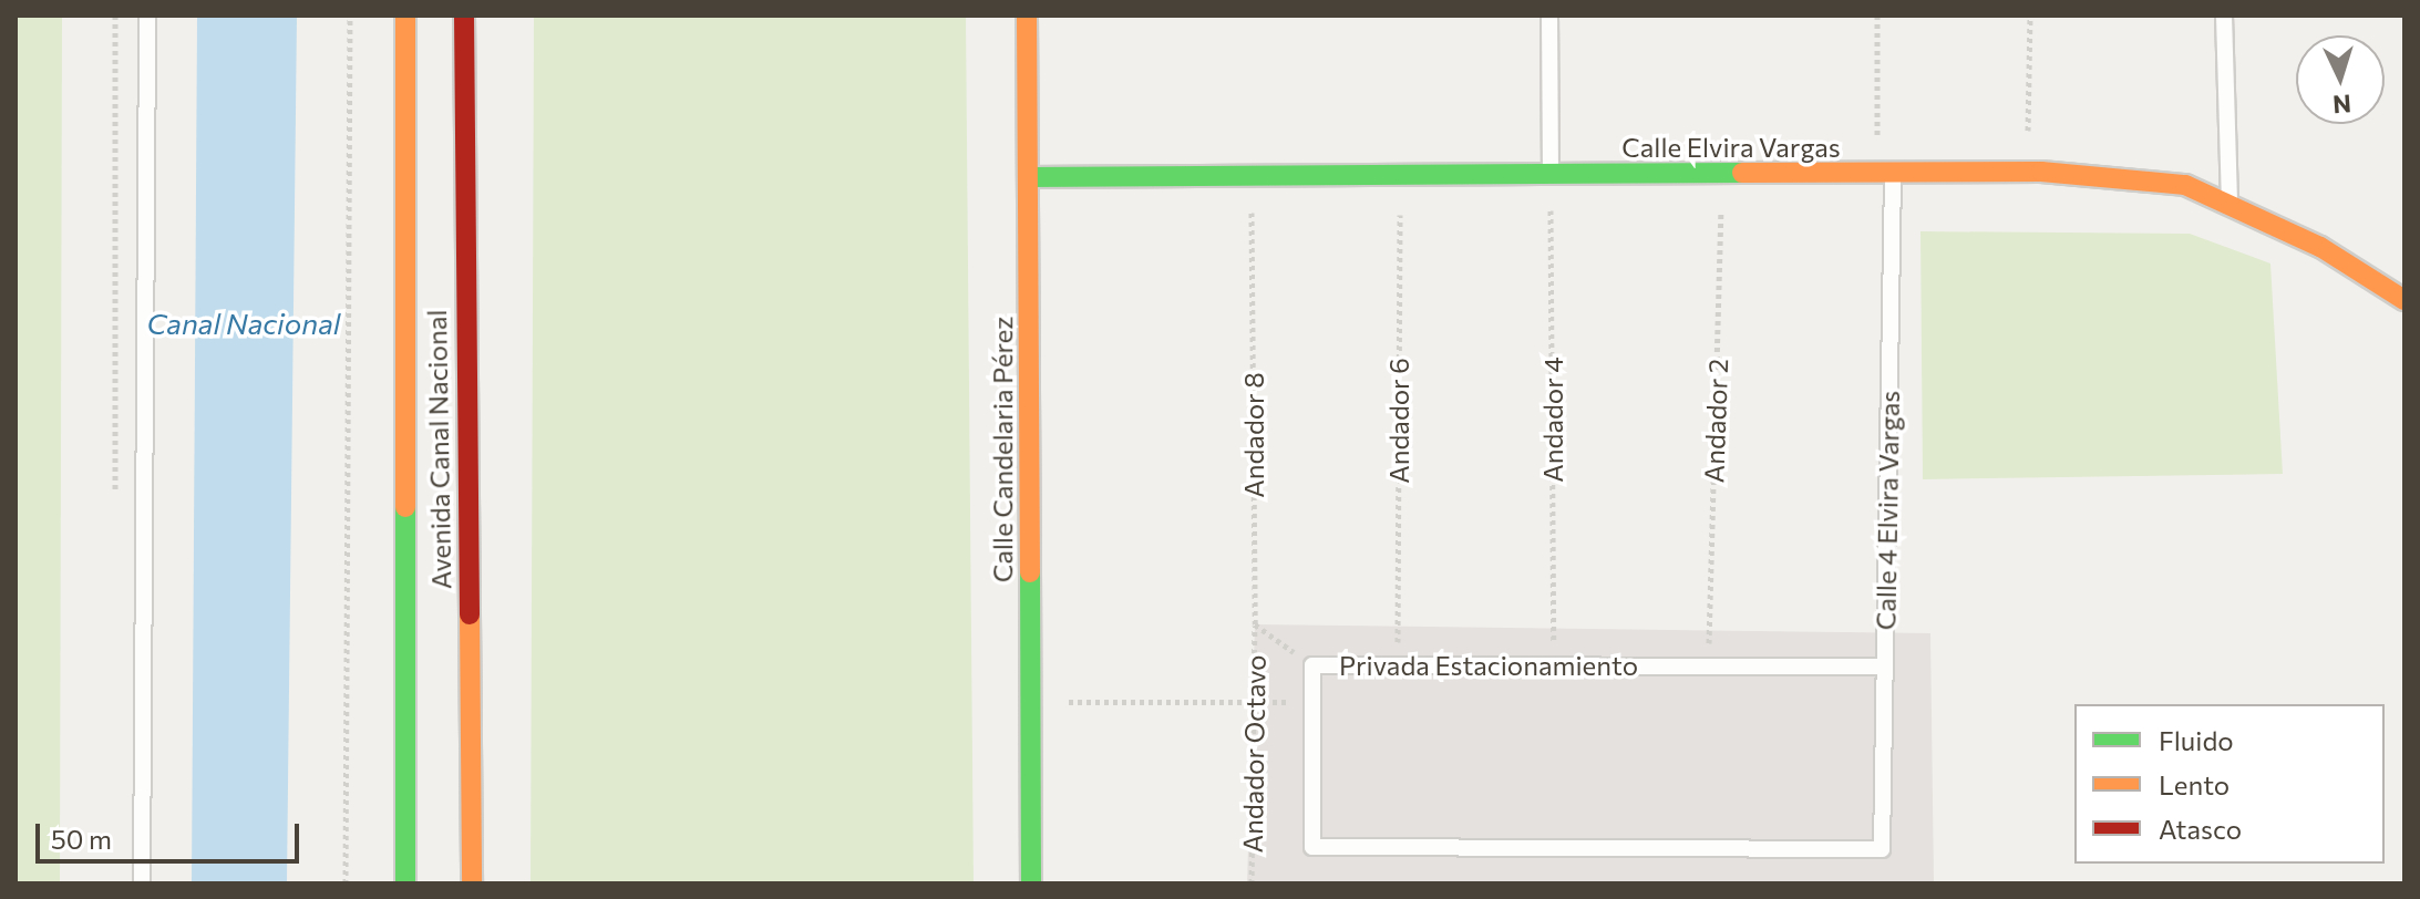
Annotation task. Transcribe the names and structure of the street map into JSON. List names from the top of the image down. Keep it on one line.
{"streets":{"street":["Calle Elvira Vargas","Avenida Canal Nacional","Calle Candelaria Pérez"],"lane":["Calle 4 Elvira Vargas","Privada Estacionamiento"],"path":["Andador 4","Andador 6","Andador 2","Andador 8","Andador Octavo"]},"crossings":[["Calle Elvira Vargas","Andador 4"],["Calle Elvira Vargas","Andador 6"],["Calle Elvira Vargas","Andador 2"],["Calle Elvira Vargas","Andador 8"],["Calle Elvira Vargas","Calle Candelaria Pérez"],["Calle Elvira Vargas","Calle 4 Elvira Vargas"],["Andador 4","Privada Estacionamiento"],["Andador 6","Privada Estacionamiento"],["Andador 2","Privada Estacionamiento"],["Andador 8","Andador Octavo"],["Calle 4 Elvira Vargas","Privada Estacionamiento"]],"water":["Canal Nacional"],"legend":["Fluido","Lento","Atasco"],"scale_bar":"50 m","north":"bottom"}
